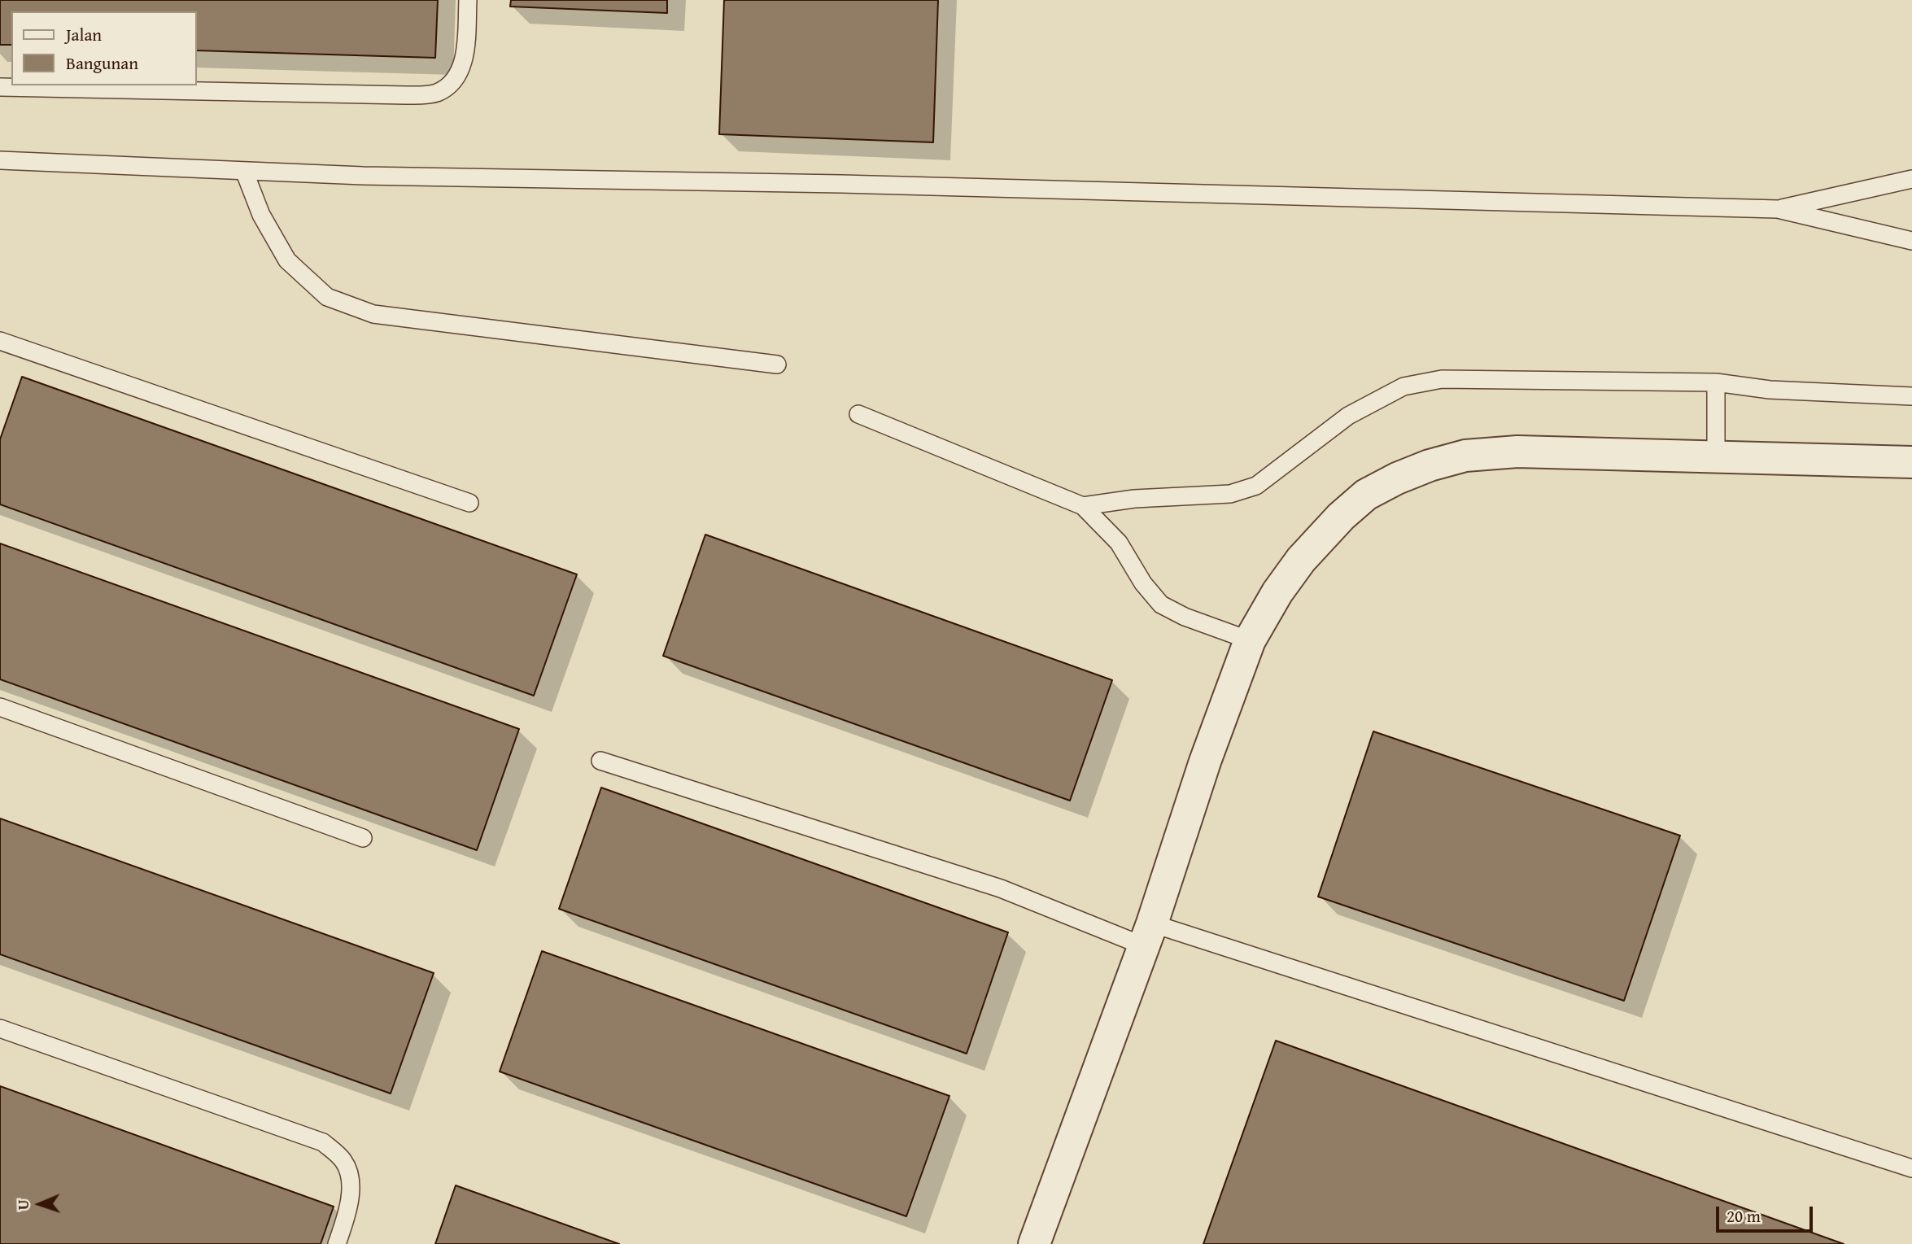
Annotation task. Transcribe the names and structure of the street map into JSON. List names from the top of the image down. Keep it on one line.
{"legend":["Jalan","Bangunan"],"scale_bar":"20 m","north":"left"}
